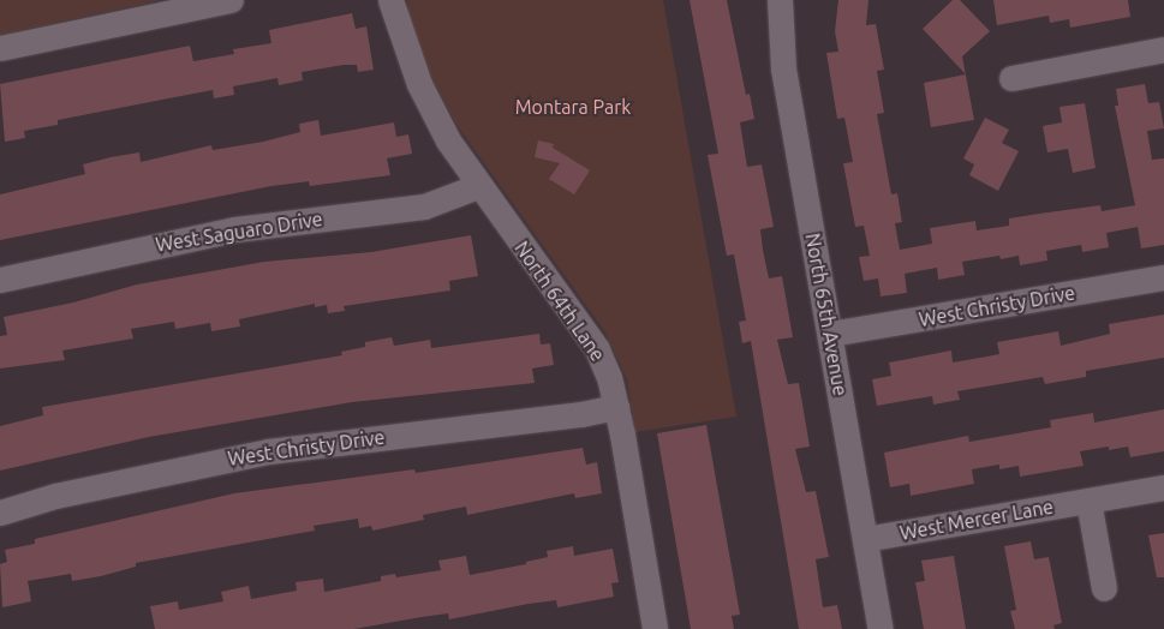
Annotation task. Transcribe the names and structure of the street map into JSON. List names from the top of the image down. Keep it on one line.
{"streets":{"street":["West Saguaro Drive","North 64th Lane","West Christy Drive","North 65th Avenue","West Mercer Lane"]},"crossings":[["West Saguaro Drive","North 64th Lane"],["North 64th Lane","West Christy Drive"],["West Christy Drive","North 65th Avenue"],["North 65th Avenue","West Mercer Lane"]],"parks":["Montara Park"]}
